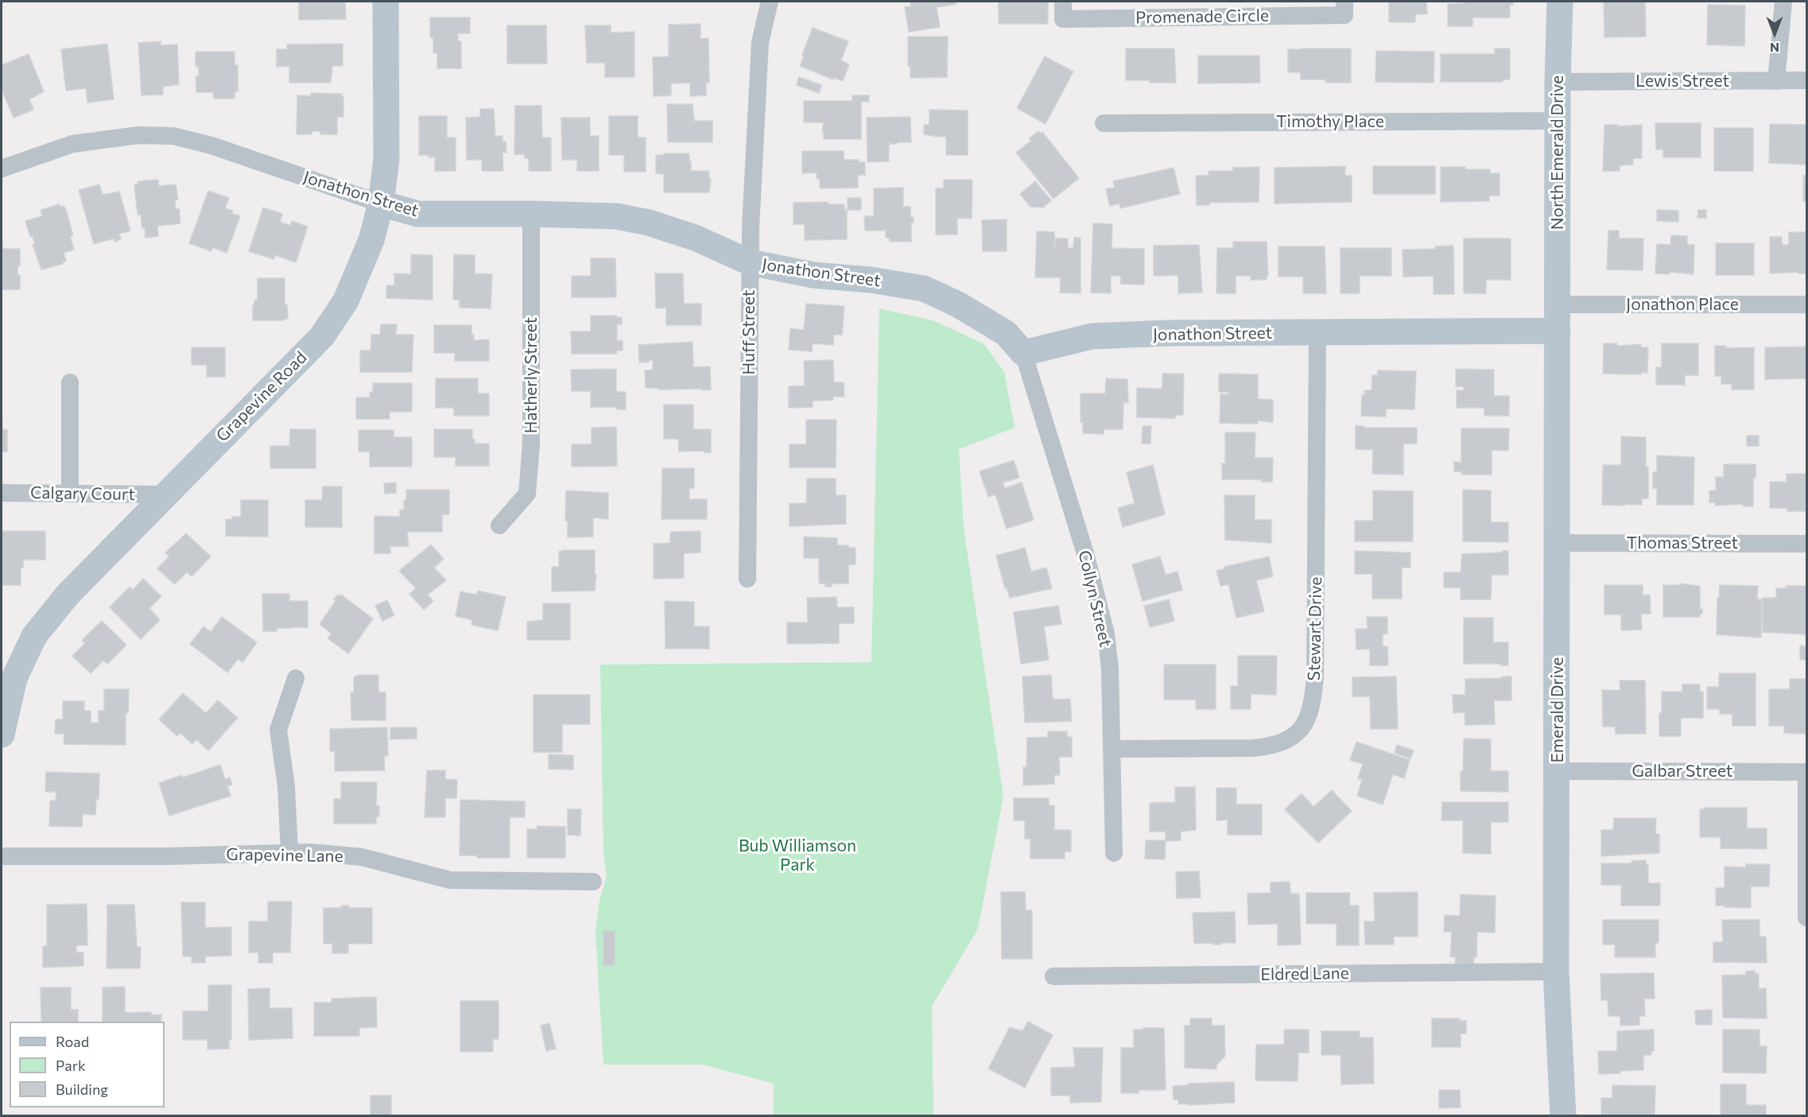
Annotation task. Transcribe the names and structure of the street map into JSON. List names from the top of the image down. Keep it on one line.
{"streets":{"main road":["North Emerald Drive","Jonathon Street","Grapevine Road","Emerald Drive"],"street":["Promenade Circle","Lewis Street","Timothy Place","Jonathon Place","Huff Street","Hatherly Street","Calgary Court","Thomas Street","Collyn Street","Stewart Drive","Galbar Street","Grapevine Lane","Eldred Lane"]},"crossings":[["Lewis Street","North Emerald Drive"],["Timothy Place","North Emerald Drive"],["North Emerald Drive","Jonathon Place"],["North Emerald Drive","Emerald Drive"],["Jonathon Street","Huff Street"],["Jonathon Street","Hatherly Street"],["Jonathon Street","Grapevine Road"],["Jonathon Street","Collyn Street"],["Jonathon Street","Stewart Drive"],["Jonathon Street","Emerald Drive"],["Jonathon Place","Emerald Drive"],["Grapevine Road","Calgary Court"],["Thomas Street","Emerald Drive"],["Collyn Street","Stewart Drive"],["Emerald Drive","Galbar Street"],["Emerald Drive","Eldred Lane"]],"parks":["Bub Williamson Park"],"legend":["Road","Park","Building"],"north":"bottom"}
